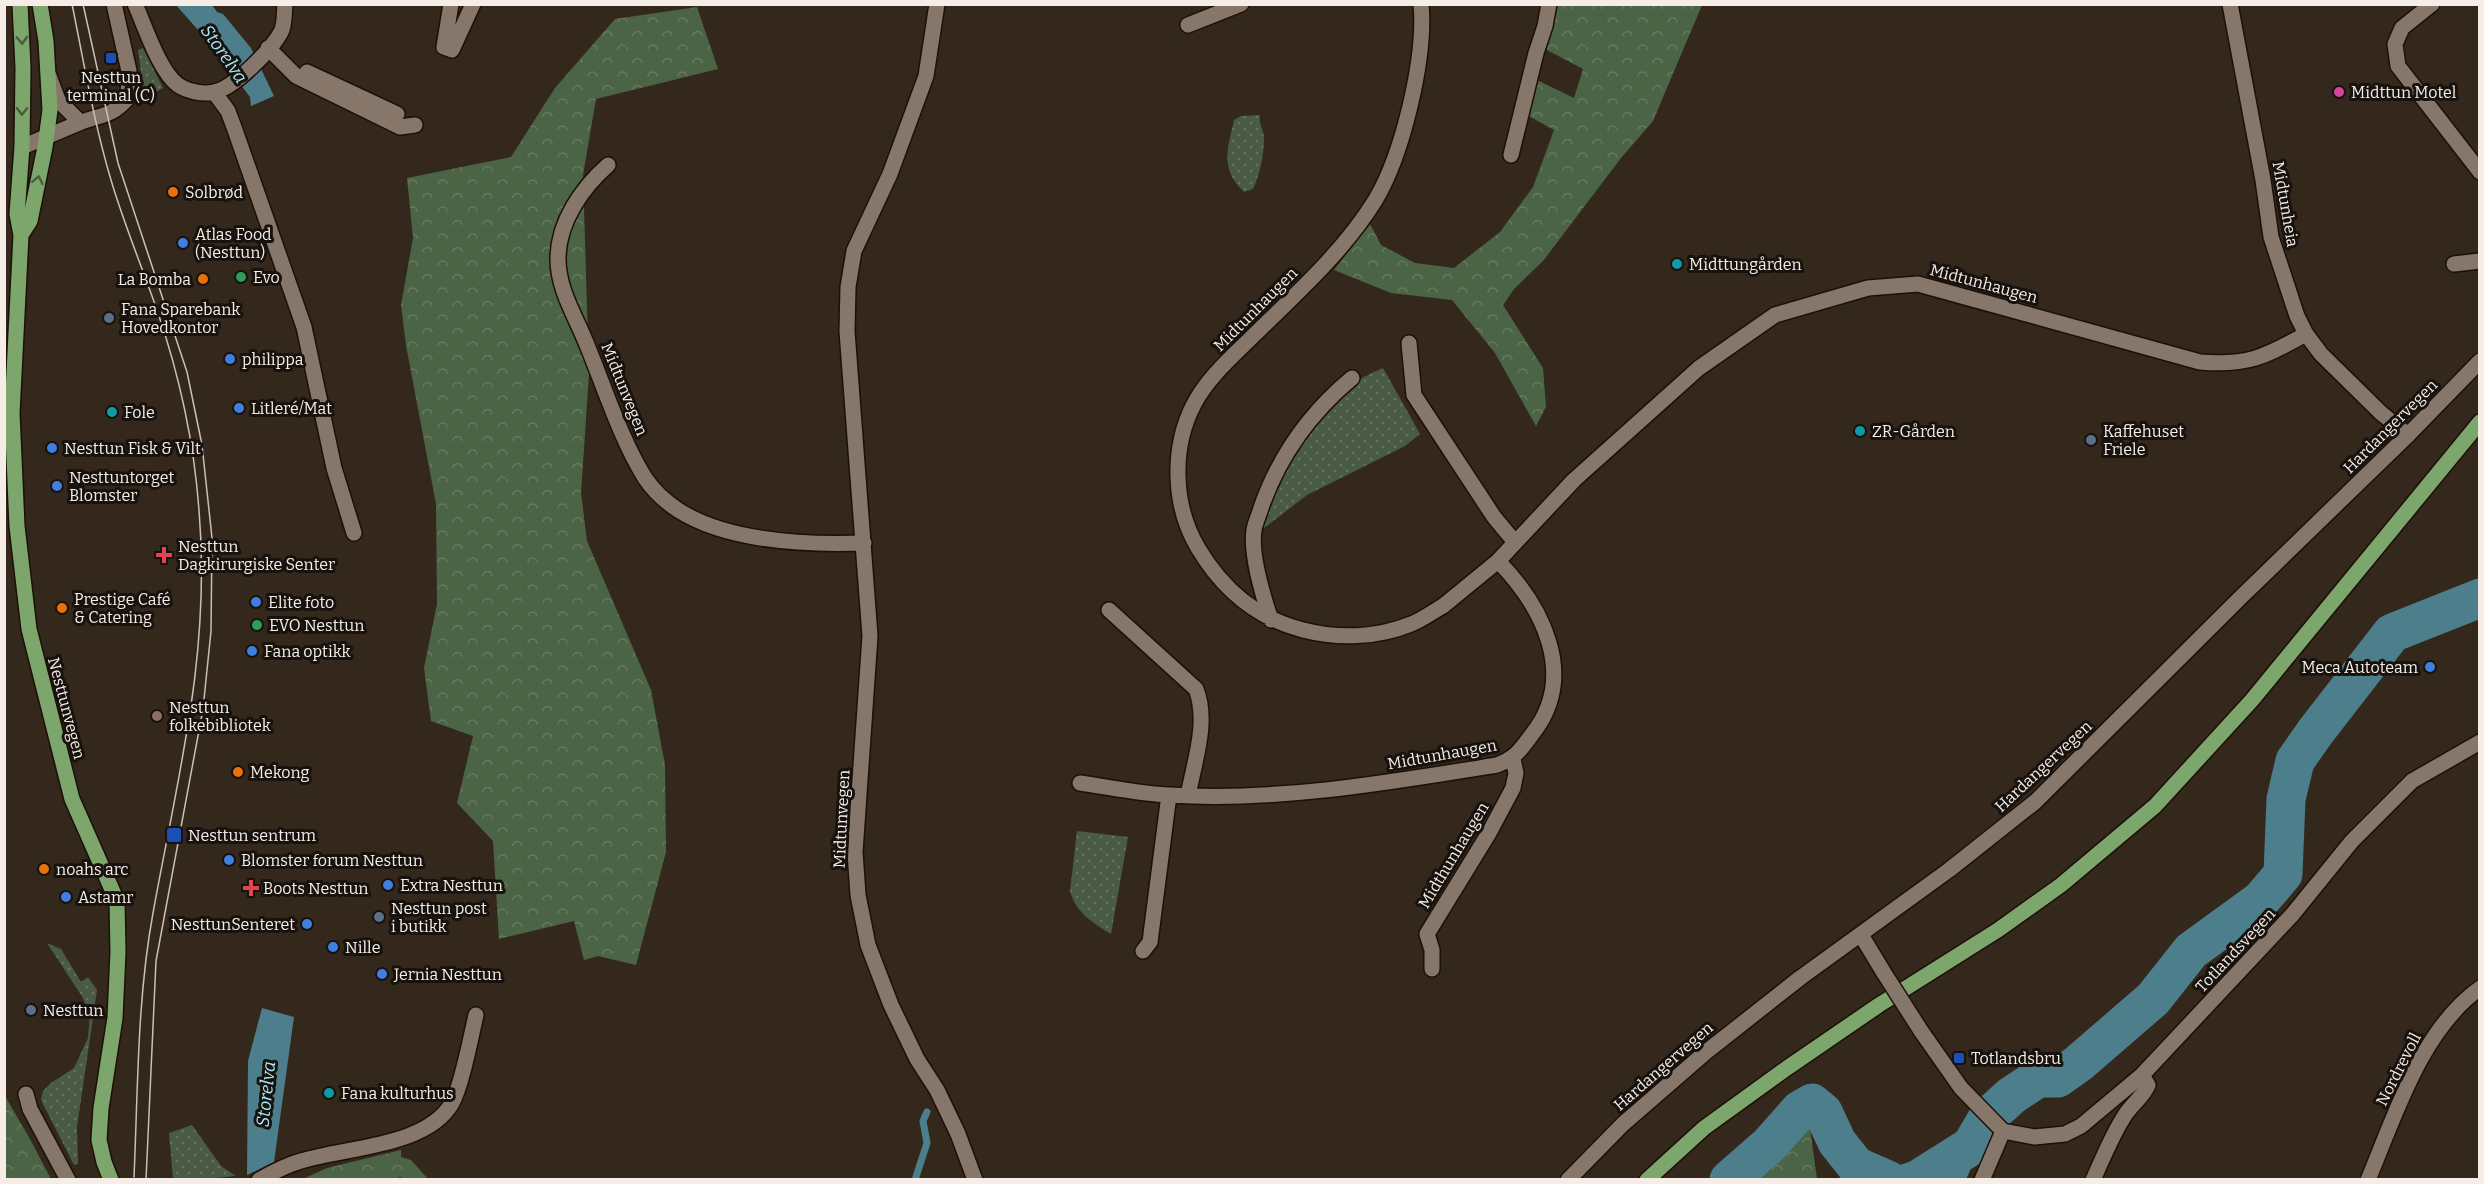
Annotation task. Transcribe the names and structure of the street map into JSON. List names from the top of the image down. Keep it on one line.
{"streets":{"main road":["Nesttunvegen"],"street":["Midtunheia","Midtunhaugen","Midtunvegen","Hardangervegen","Midthunhaugen","Totlandsvegen","Nordrevoll"]},"crossings":[["Midtunheia","Midtunhaugen"],["Midtunheia","Hardangervegen"],["Midtunhaugen","Midthunhaugen"]],"water":["Storelva"],"places":{"transit":["Nesttun terminal (C)","Nesttun sentrum","Totlandsbru"],"other":["Midttun Motel","Solbrød","Atlas Food (Nesttun)","Midttungården","Evo","La Bomba","Fana Sparebank Hovedkontor","philippa","Litleré/Mat","Fole","ZR-Gården","Kaffehuset Friele","Nesttun Fisk & Vilt","Nesttuntorget Blomster","Elite foto","Prestige Café & Catering","EVO Nesttun","Fana optikk","Meca Autoteam","Nesttun folkebibliotek","Mekong","Blomster forum Nesttun","noahs arc","Extra Nesttun","Astamr","Nesttun post i butikk","NesttunSenteret","Nille","Jernia Nesttun","Nesttun","Fana kulturhus"],"health":["Nesttun Dagkirurgiske Senter","Boots Nesttun"]}}
